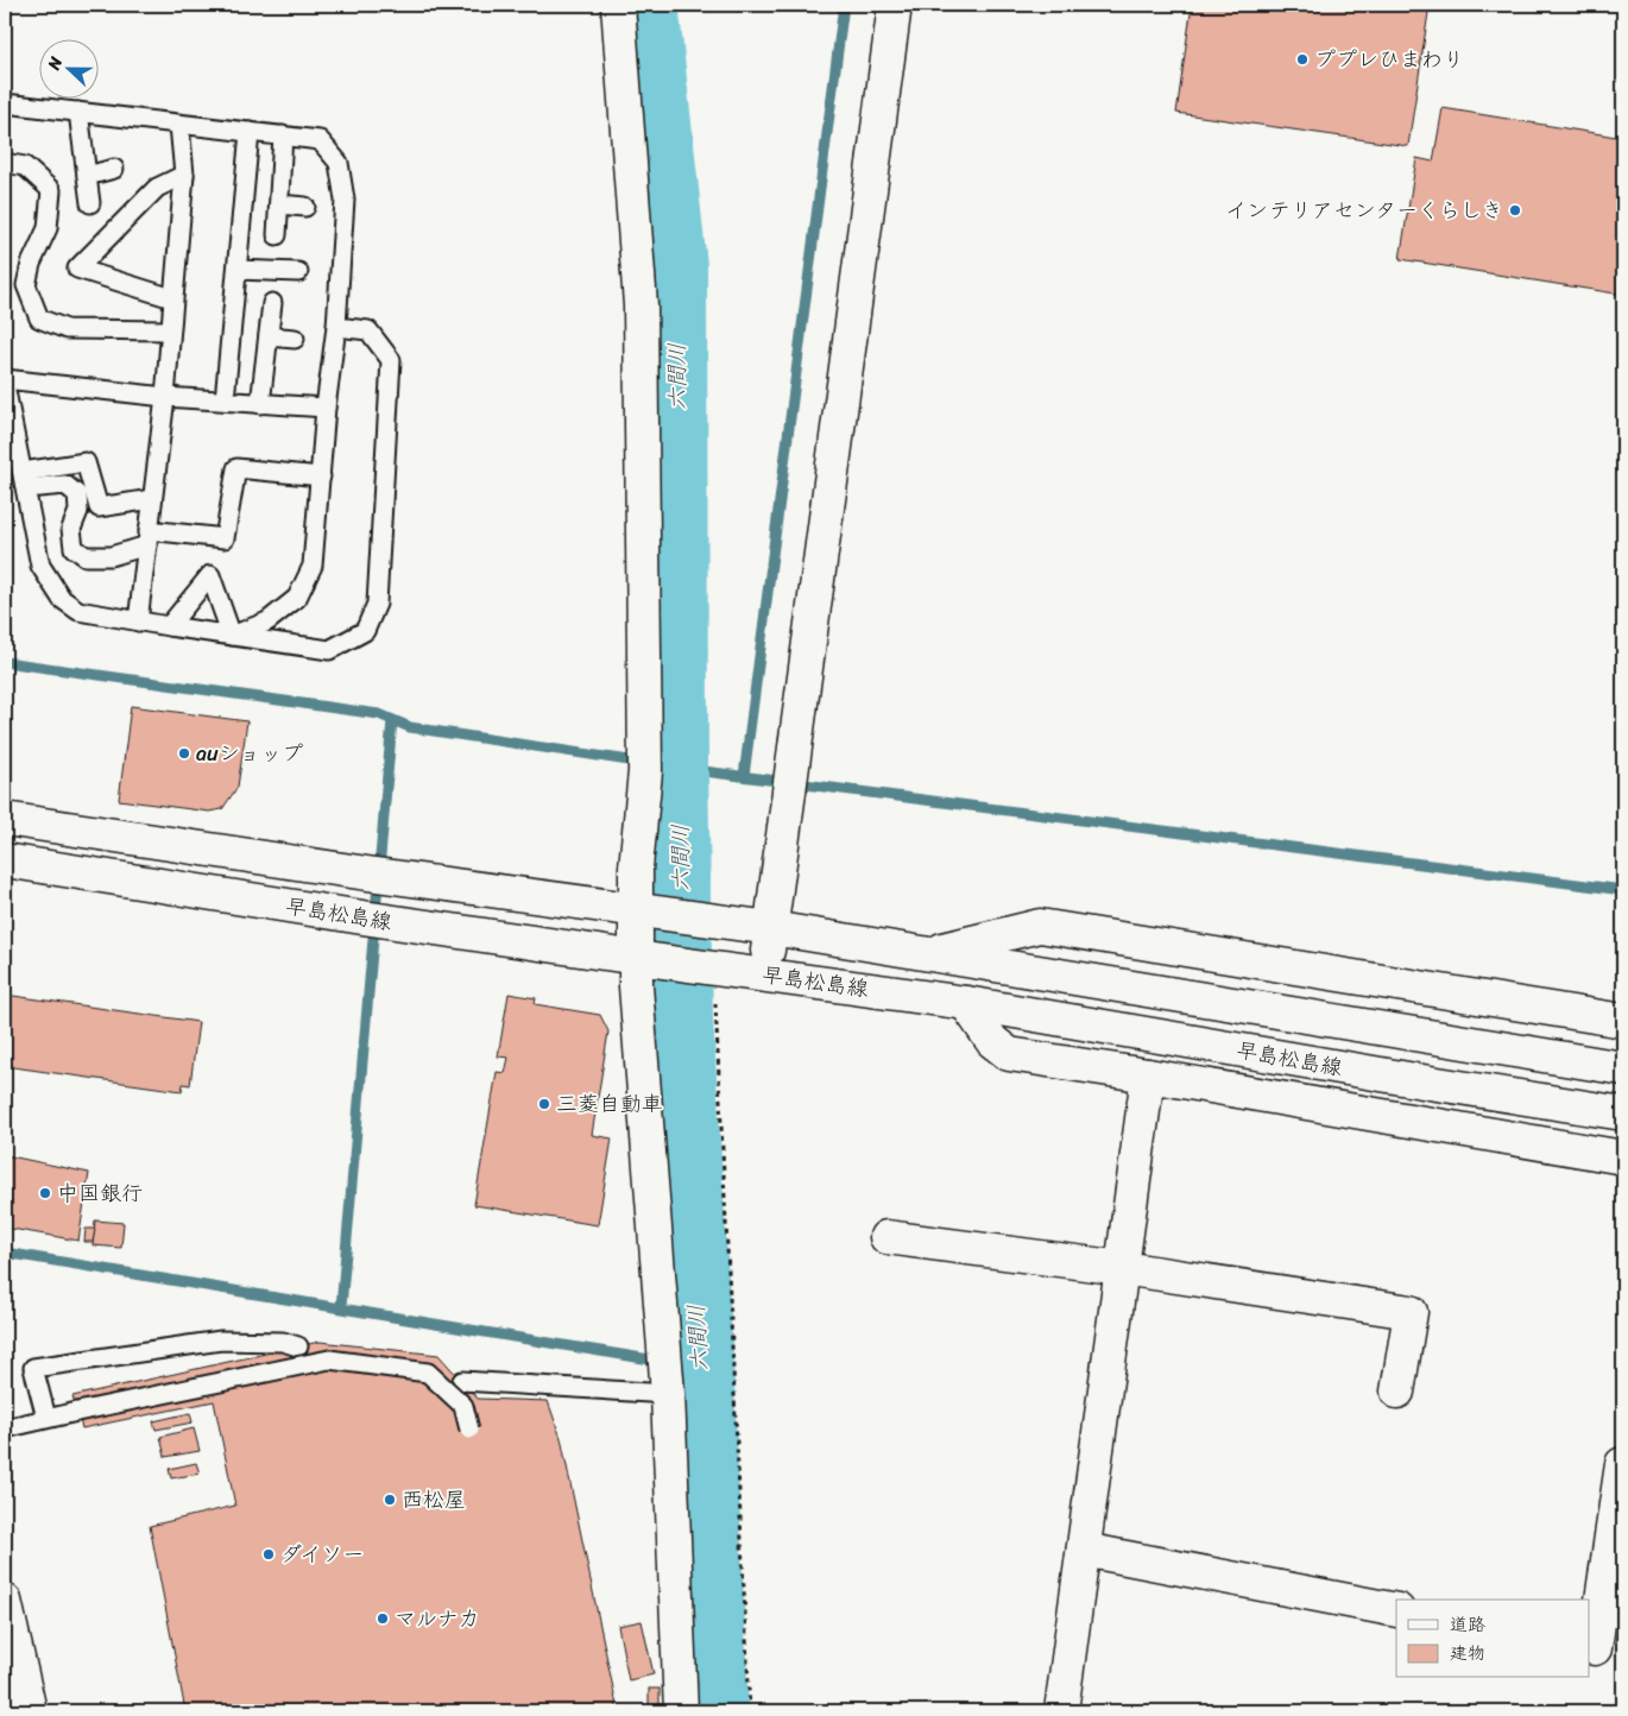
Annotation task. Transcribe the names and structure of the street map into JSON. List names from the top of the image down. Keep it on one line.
{"streets":{"main road":["早島松島線"]},"water":["六間川"],"places":["ププレひまわり","インテリアセンターくらしき","auショップ","三菱自動車","中国銀行","西松屋","ダイソー","マルナカ"],"legend":["道路","建物"],"north":"left"}
